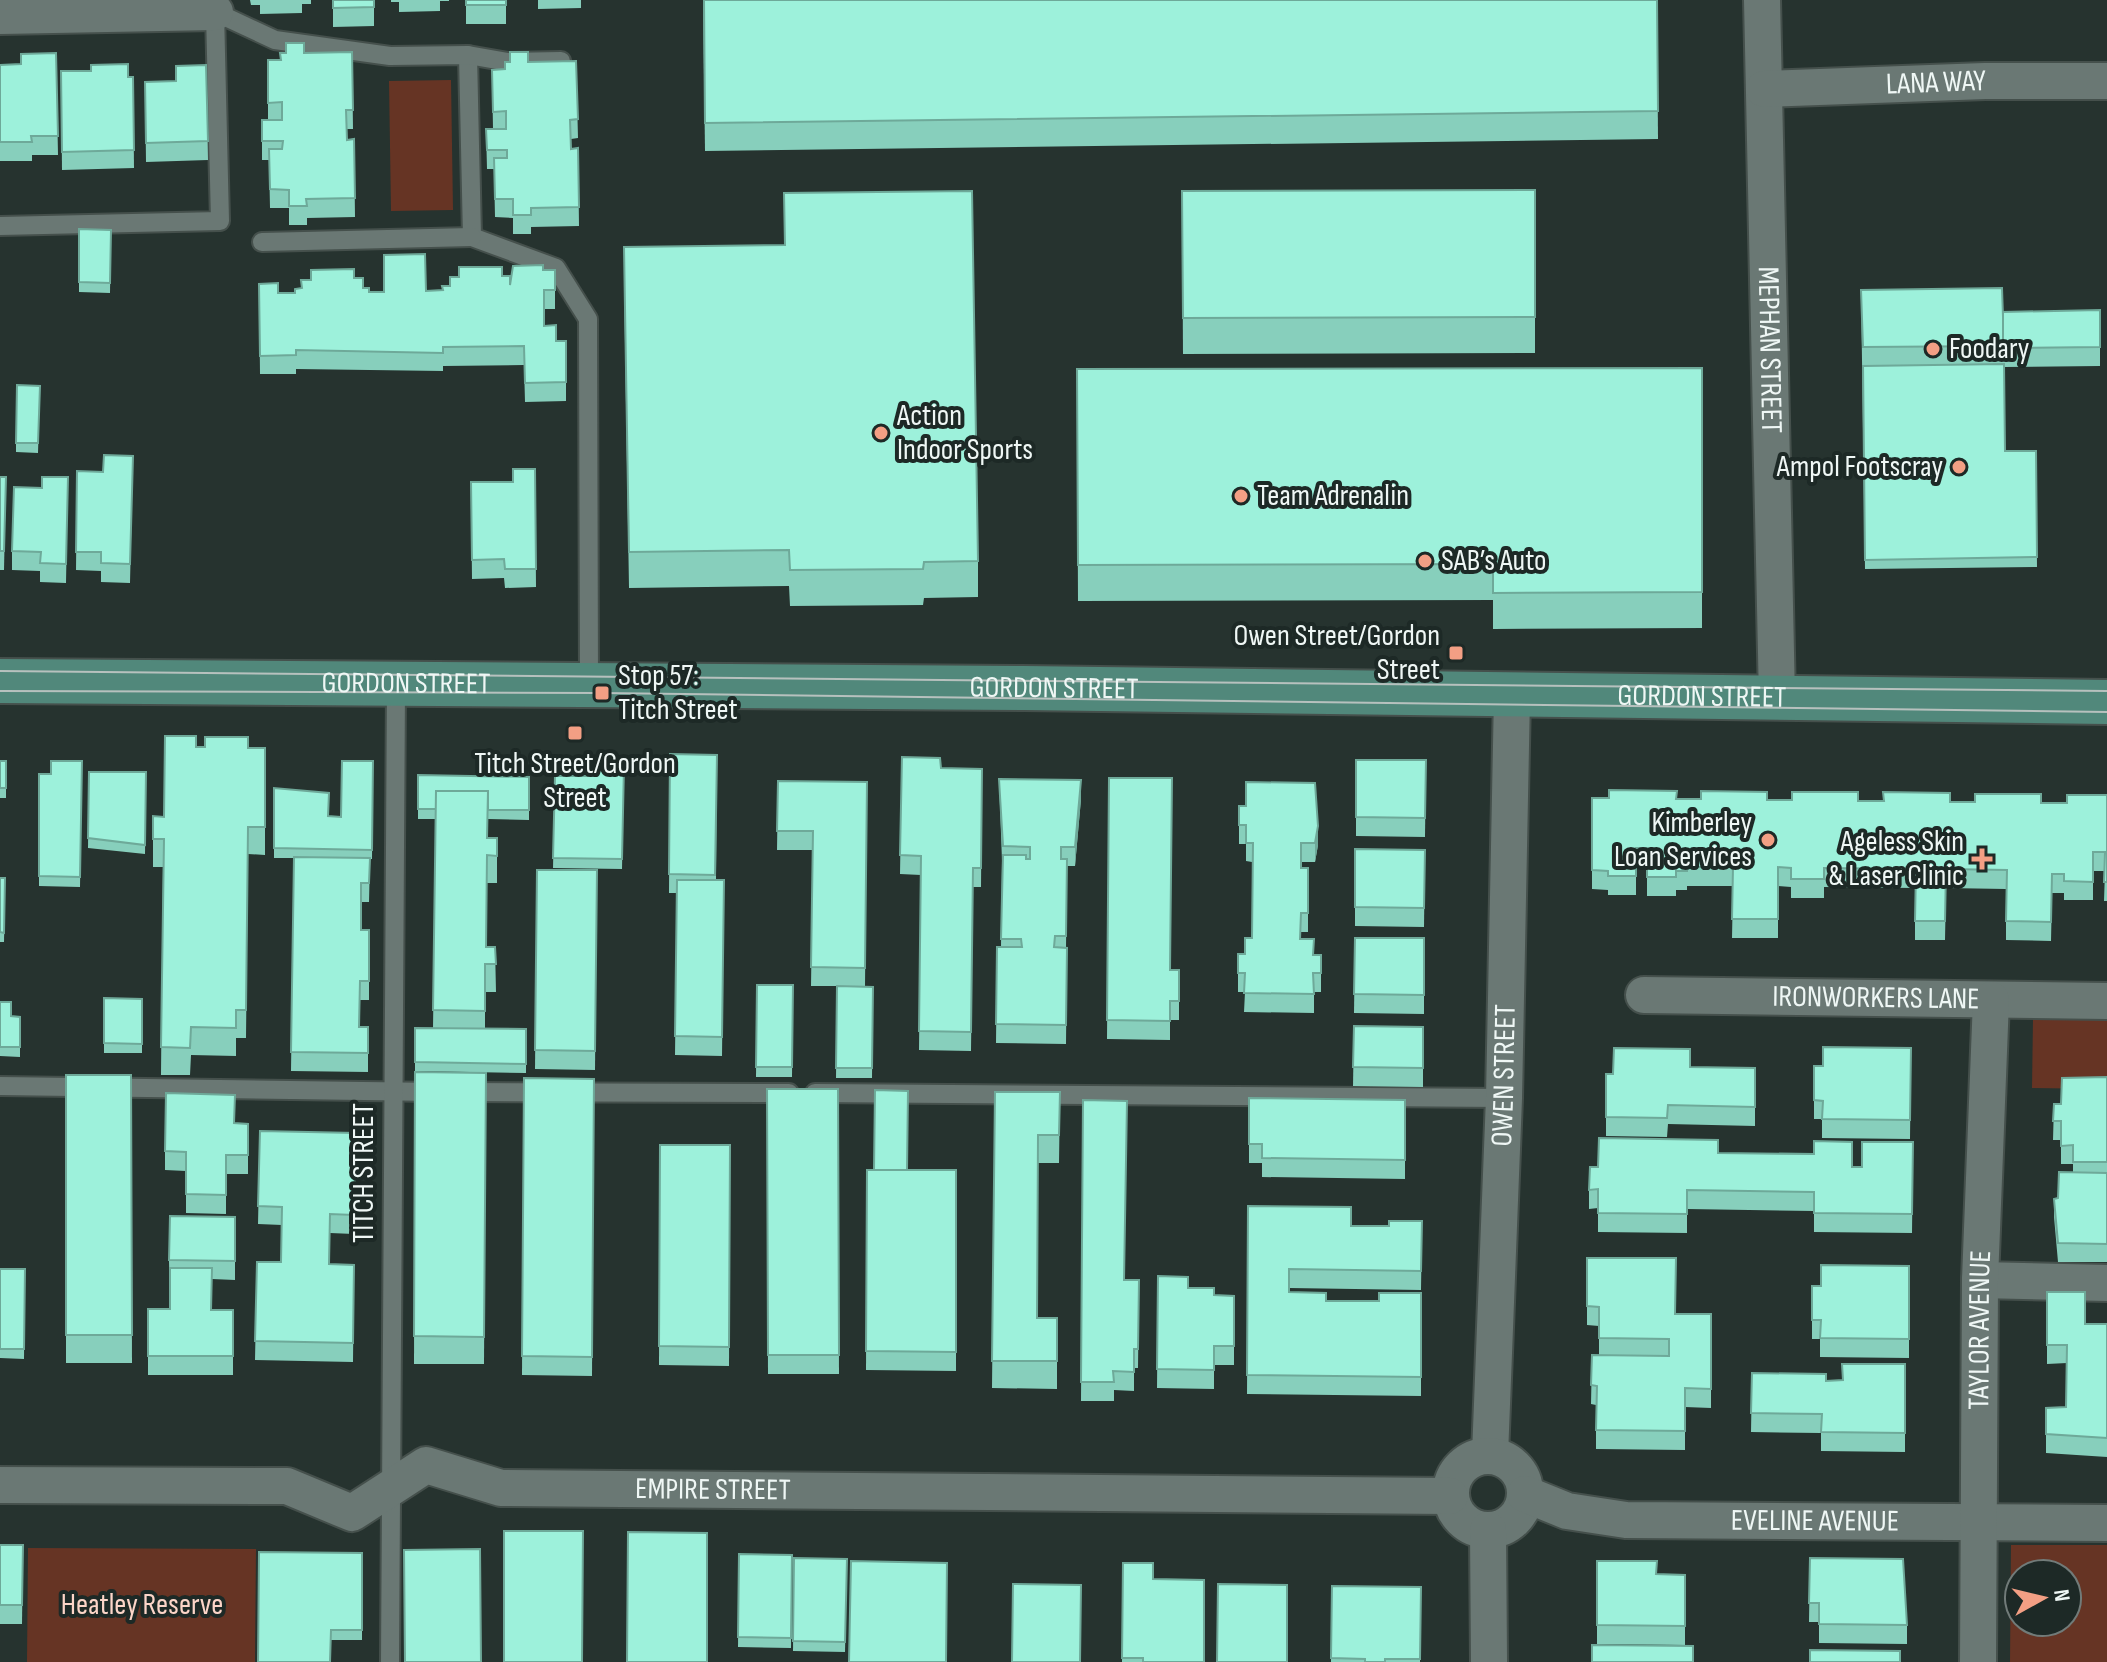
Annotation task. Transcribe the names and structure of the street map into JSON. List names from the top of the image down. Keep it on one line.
{"streets":{"main road":["GORDON STREET"],"street":["LANA WAY","MEPHAN STREET","IRONWORKERS LANE","OWEN STREET","TAYLOR AVENUE","EMPIRE STREET","EVELINE AVENUE"],"lane":["TITCH STREET"]},"crossings":[["LANA WAY","MEPHAN STREET"],["MEPHAN STREET","GORDON STREET"],["GORDON STREET","OWEN STREET"],["GORDON STREET","TITCH STREET"],["IRONWORKERS LANE","TAYLOR AVENUE"],["OWEN STREET","EMPIRE STREET"],["OWEN STREET","EVELINE AVENUE"],["TITCH STREET","EMPIRE STREET"],["TAYLOR AVENUE","EVELINE AVENUE"],["EMPIRE STREET","EVELINE AVENUE"]],"parks":["Heatley Reserve"],"places":{"other":["Foodary","Action Indoor Sports","Ampol Footscray","Team Adrenalin","SAB’s Auto","Kimberley Loan Services"],"transit":["Owen Street/Gordon Street","Stop 57: Titch Street","Titch Street/Gordon Street"],"health":["Ageless Skin & Laser Clinic"]},"north":"right"}
